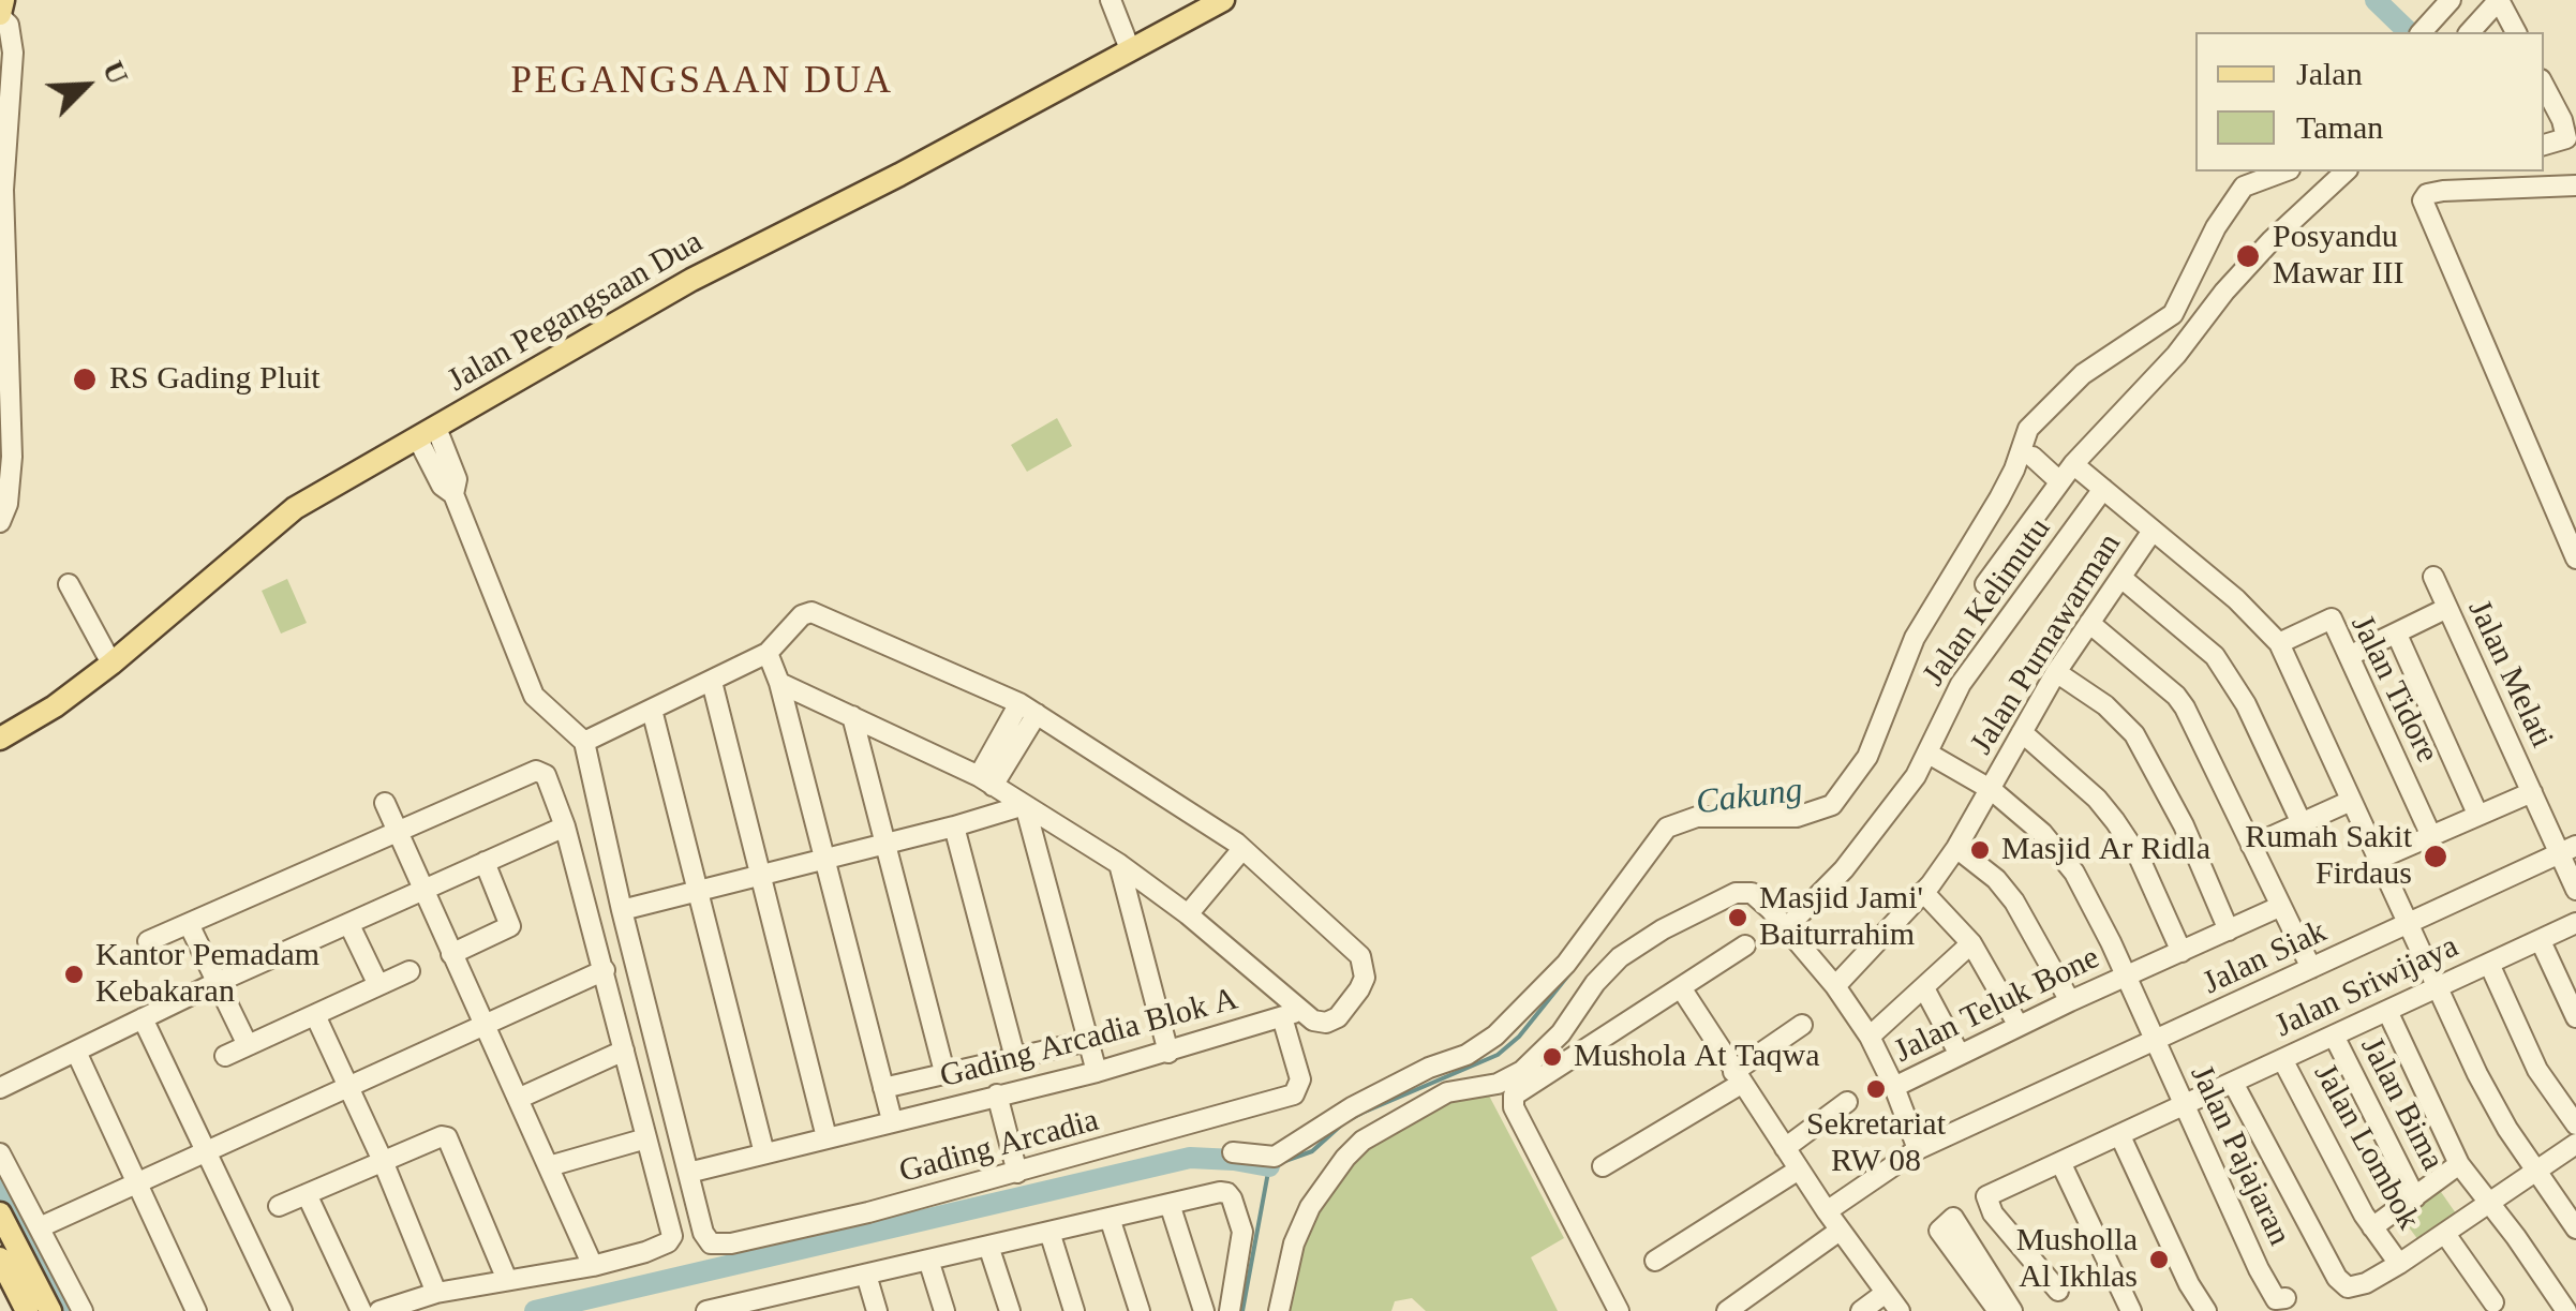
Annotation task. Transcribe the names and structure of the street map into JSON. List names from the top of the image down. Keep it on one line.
{"streets":{"main road":["Jalan Pegangsaan Dua"],"street":["Jalan Kelimutu","Jalan Purnawarman","Jalan Melati","Jalan Tidore","Jalan Siak","Jalan Sriwijaya","Jalan Teluk Bone","Gading Arcadia Blok A","Jalan Bima","Gading Arcadia","Jalan Lombok","Jalan Pajajaran"]},"crossings":[["Jalan Melati","Jalan Siak"],["Jalan Siak","Jalan Pajajaran"],["Jalan Sriwijaya","Jalan Bima"],["Jalan Sriwijaya","Jalan Lombok"],["Jalan Sriwijaya","Jalan Pajajaran"],["Gading Arcadia Blok A","Gading Arcadia"]],"districts":["PEGANGSAAN DUA"],"water":["Cakung"],"places":["Posyandu Mawar III","RS Gading Pluit","Masjid Ar Ridla","Rumah Sakit Firdaus","Masjid Jami' Baiturrahim","Kantor Pemadam Kebakaran","Mushola At Taqwa","Sekretariat RW 08","Musholla Al Ikhlas"],"legend":["Jalan","Taman"],"north":"top right"}
